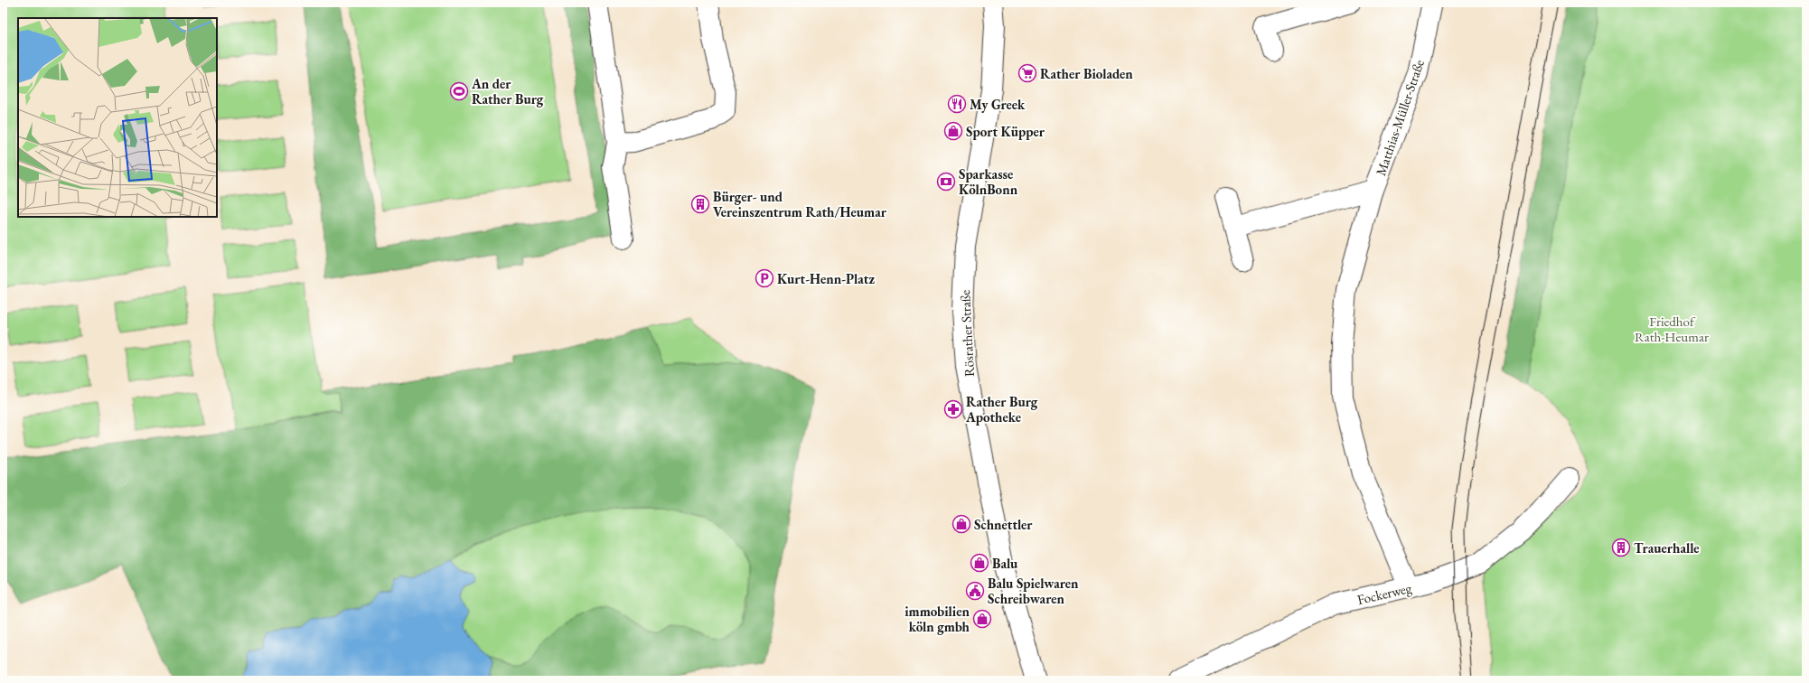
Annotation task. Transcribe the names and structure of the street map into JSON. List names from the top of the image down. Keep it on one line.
{"streets":{"street":["Matthias-Müller-Straße","Rösrather Straße","Fockerweg"]},"crossings":[["Matthias-Müller-Straße","Fockerweg"]],"parks":["Friedhof Rath-Heumar"],"places":{"supermarket":["Rather Bioladen"],"sports":["An der Rather Burg"],"restaurant":["My Greek"],"shop":["Sport Küpper","Schnettler","Balu","immobilien köln gmbh"],"bank":["Sparkasse KölnBonn"],"building":["Bürger- und Vereinszentrum Rath/Heumar","Trauerhalle"],"parking":["Kurt-Henn-Platz"],"pharmacy":["Rather Burg Apotheke"],"public building":["Balu Spielwaren Schreibwaren"]}}
